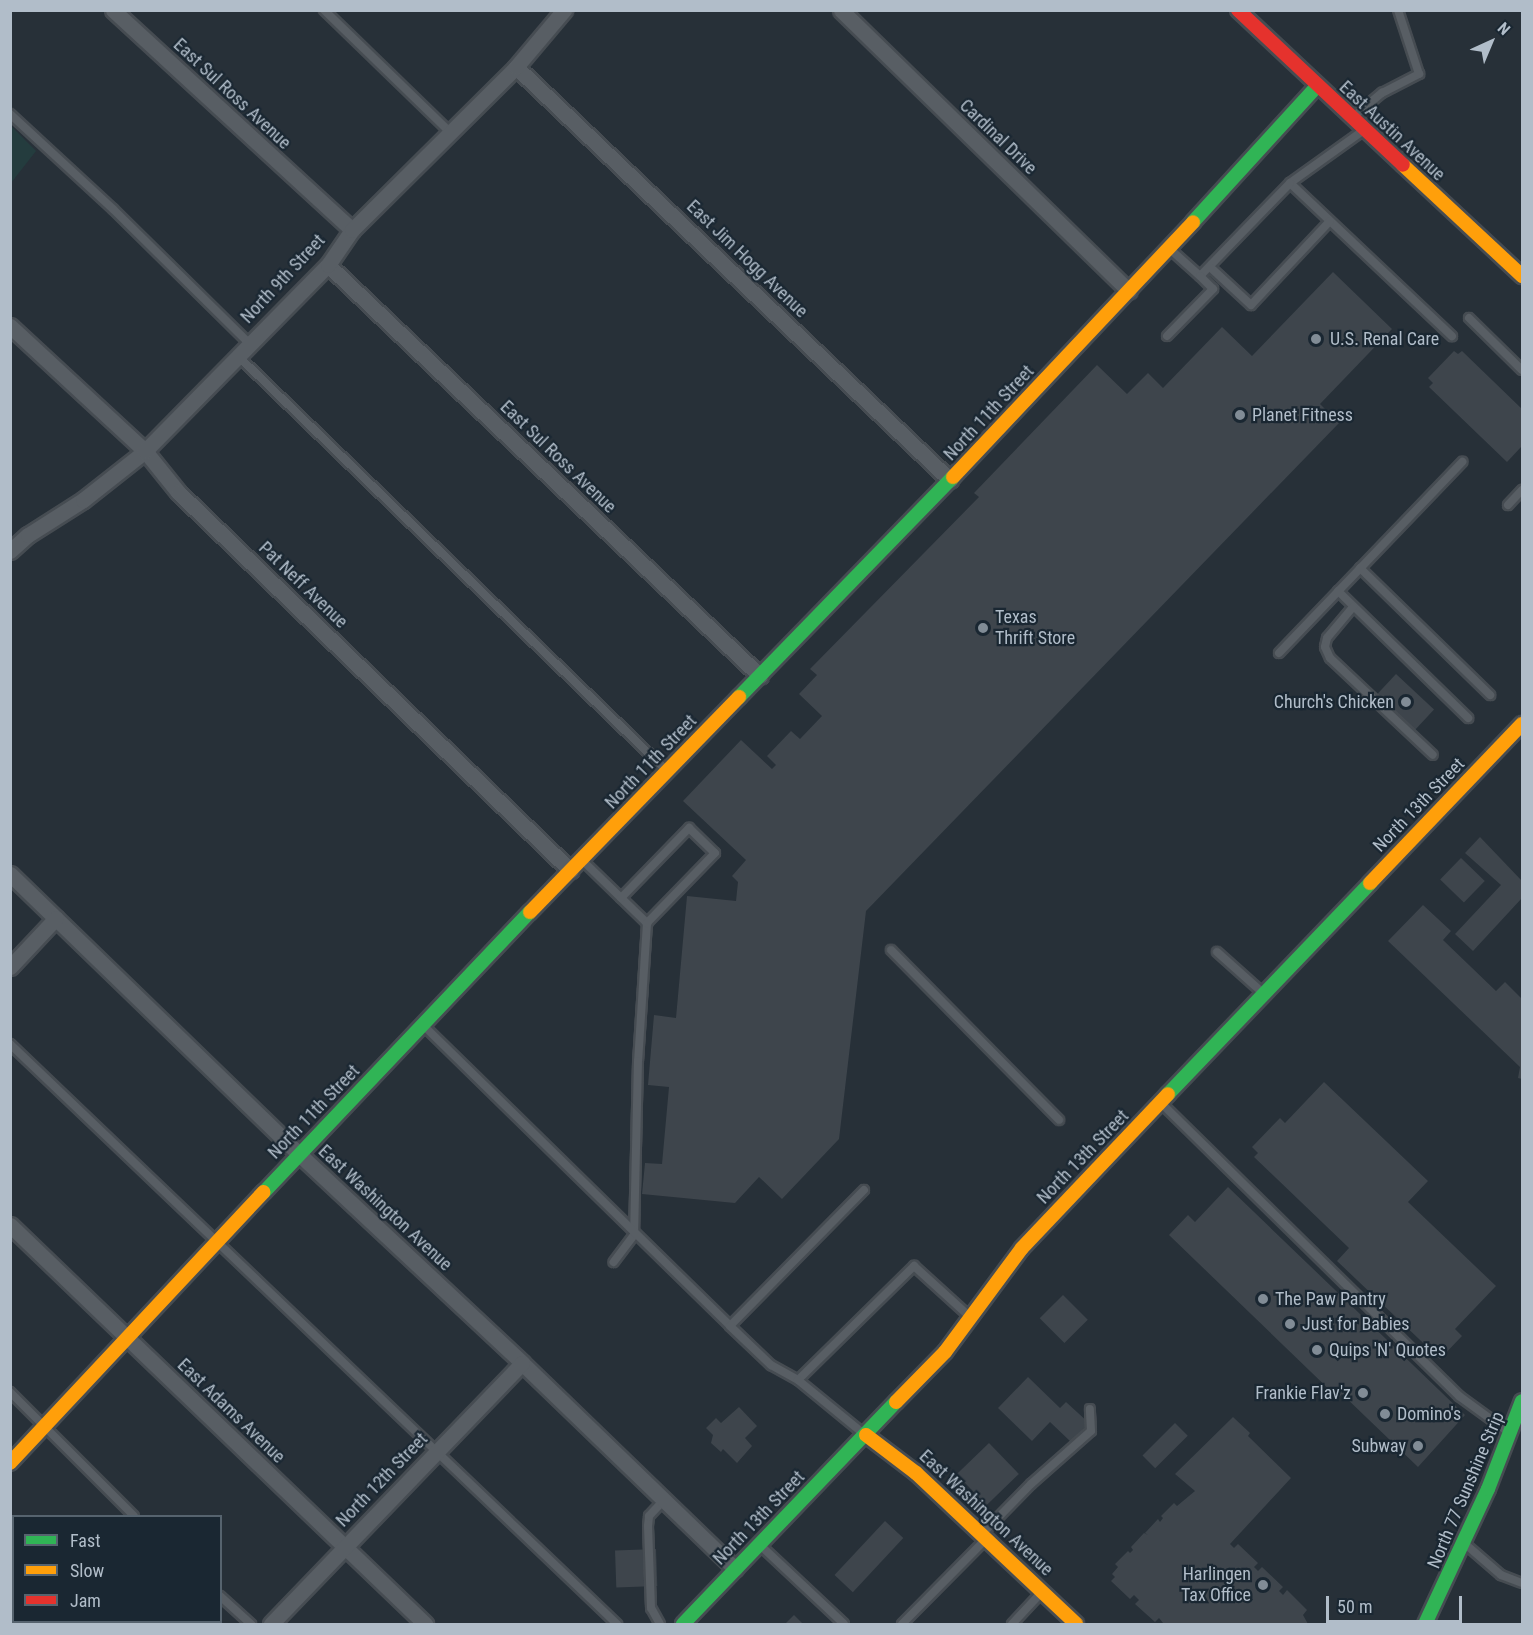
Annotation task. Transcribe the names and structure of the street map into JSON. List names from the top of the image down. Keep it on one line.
{"streets":{"street":["East Sul Ross Avenue","East Austin Avenue","Cardinal Drive","East Jim Hogg Avenue","North 9th Street","North 11th Street","Pat Neff Avenue","North 13th Street","East Washington Avenue","East Adams Avenue","North 12th Street","North 77 Sunshine Strip"]},"crossings":[["East Sul Ross Avenue","North 9th Street"],["East Sul Ross Avenue","North 11th Street"],["East Austin Avenue","North 11th Street"],["Cardinal Drive","North 11th Street"],["East Jim Hogg Avenue","North 9th Street"],["East Jim Hogg Avenue","North 11th Street"],["North 9th Street","Pat Neff Avenue"],["North 11th Street","Pat Neff Avenue"],["North 11th Street","East Washington Avenue"],["North 11th Street","East Adams Avenue"],["North 13th Street","East Washington Avenue"],["East Washington Avenue","North 12th Street"],["East Adams Avenue","North 12th Street"]],"places":["U.S. Renal Care","Planet Fitness","Texas Thrift Store","Church's Chicken","The Paw Pantry","Just for Babies","Quips 'N' Quotes","Frankie Flav'z","Domino's","Subway","Harlingen Tax Office"],"legend":["Fast","Slow","Jam"],"scale_bar":"50 m","north":"top right"}
